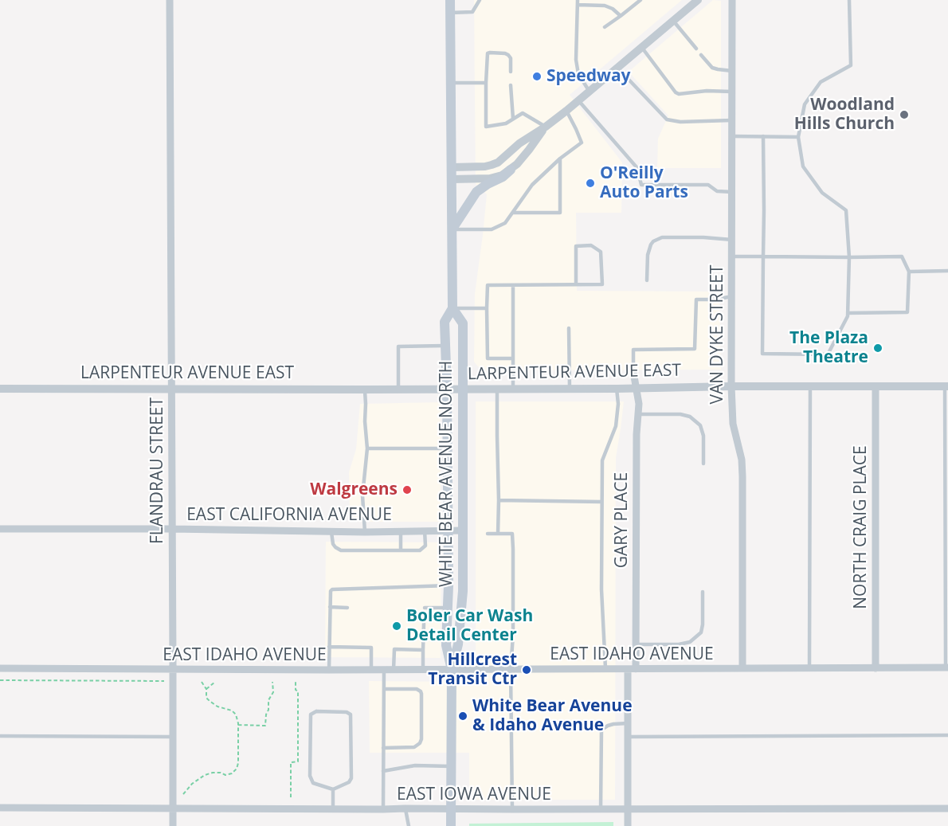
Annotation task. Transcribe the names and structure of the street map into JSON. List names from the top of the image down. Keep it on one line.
{"streets":{"main road":["WHITE BEAR AVENUE NORTH"],"street":["VAN DYKE STREET","LARPENTEUR AVENUE EAST","FLANDRAU STREET","EAST CALIFORNIA AVENUE","GARY PLACE","NORTH CRAIG PLACE","EAST IDAHO AVENUE","EAST IOWA AVENUE"]},"crossings":[["VAN DYKE STREET","LARPENTEUR AVENUE EAST"],["VAN DYKE STREET","EAST IDAHO AVENUE"],["LARPENTEUR AVENUE EAST","FLANDRAU STREET"],["LARPENTEUR AVENUE EAST","WHITE BEAR AVENUE NORTH"],["LARPENTEUR AVENUE EAST","GARY PLACE"],["LARPENTEUR AVENUE EAST","NORTH CRAIG PLACE"],["FLANDRAU STREET","EAST CALIFORNIA AVENUE"],["FLANDRAU STREET","EAST IDAHO AVENUE"],["FLANDRAU STREET","EAST IOWA AVENUE"],["WHITE BEAR AVENUE NORTH","EAST CALIFORNIA AVENUE"],["WHITE BEAR AVENUE NORTH","EAST IDAHO AVENUE"],["WHITE BEAR AVENUE NORTH","EAST IOWA AVENUE"],["GARY PLACE","EAST IDAHO AVENUE"],["GARY PLACE","EAST IOWA AVENUE"],["NORTH CRAIG PLACE","EAST IDAHO AVENUE"]],"places":["Speedway","Woodland Hills Church","O'Reilly Auto Parts","The Plaza Theatre","Walgreens","Boler Car Wash Detail Center","Hillcrest Transit Ctr","White Bear Avenue & Idaho Avenue"]}
